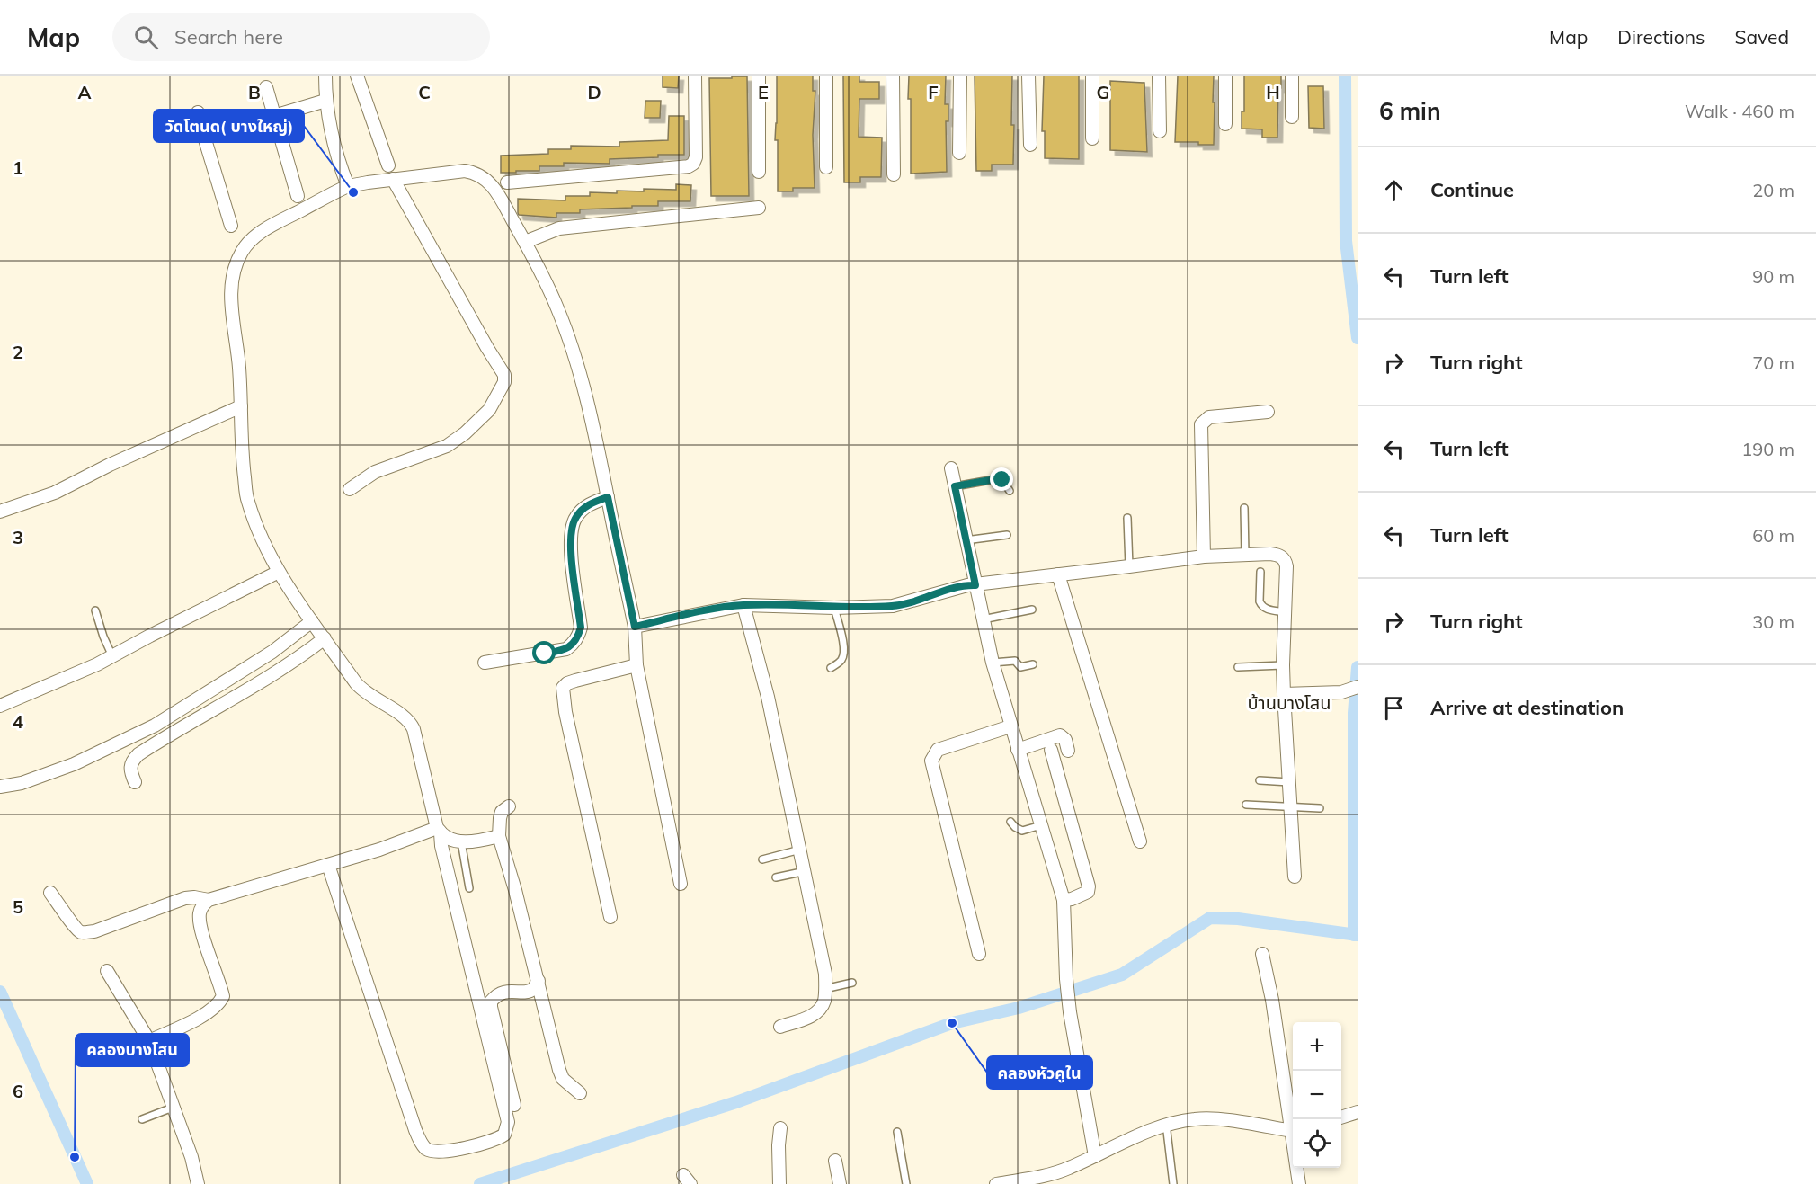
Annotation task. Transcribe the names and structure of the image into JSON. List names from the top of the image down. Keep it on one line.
{"districts":["บ้านบางโสน"],"places":["วัดโตนด( บางใหญ่)","คลองหัวคูใน","คลองบางโสน"],"page":{"header":"Map","search":"Search here","nav":["Map","Directions","Saved"],"heading":["6 min","Walk · 460 m"],"list":[["Continue","20 m"],["Turn left","90 m"],["Turn right","70 m"],["Turn left","190 m"],["Turn left","60 m"],["Turn right","30 m"],"Arrive at destination"],"map_buttons":["+","−"]},"grid":{"columns":["A","B","C","D","E","F","G","H"],"rows":["1","2","3","4","5","6"]}}
